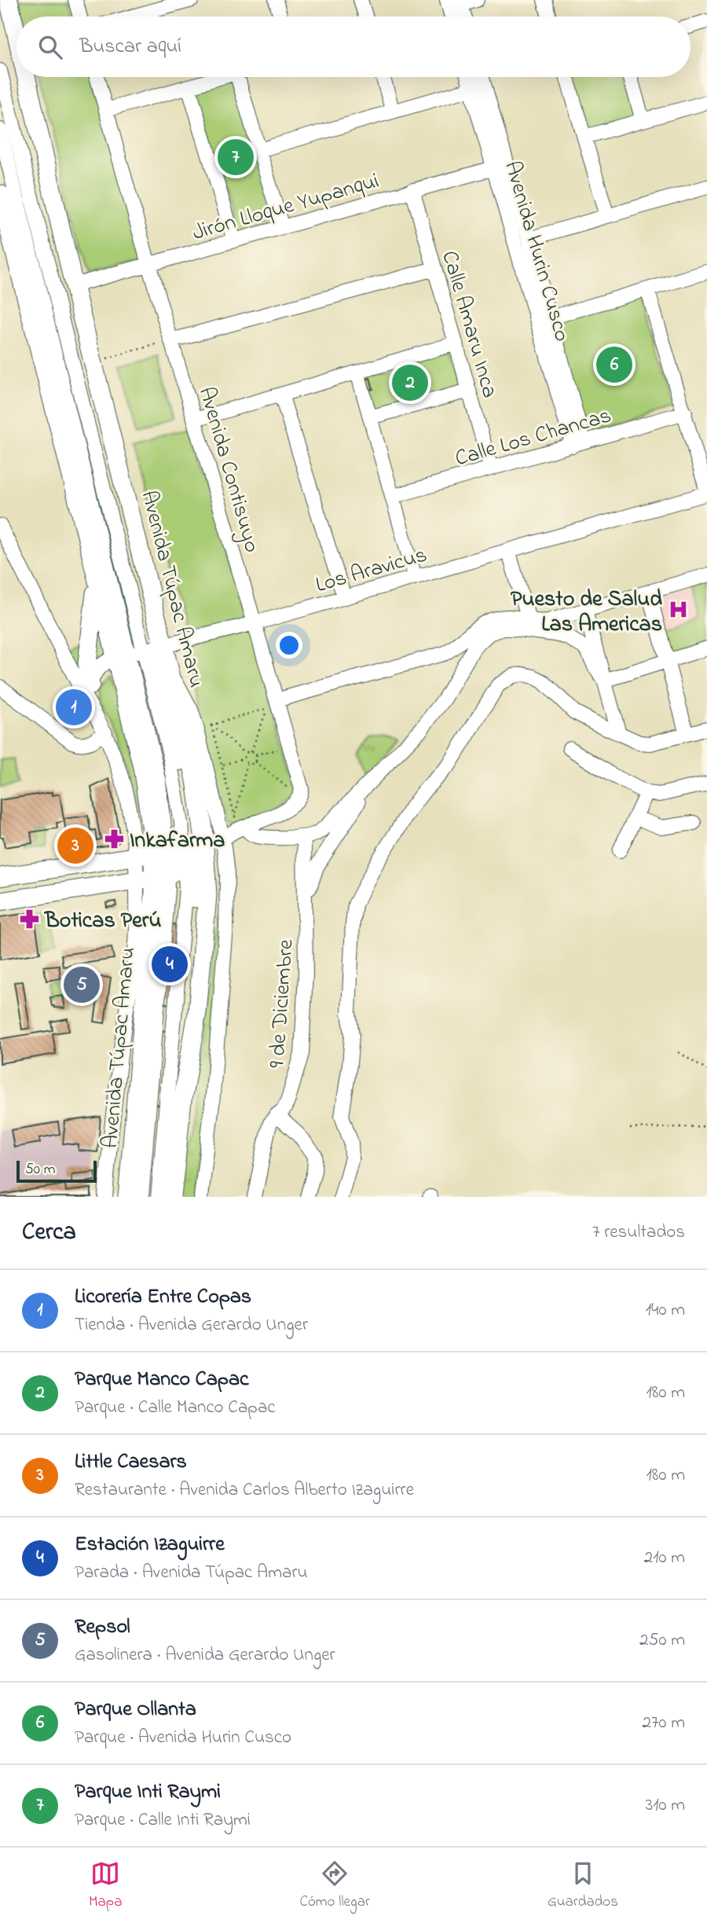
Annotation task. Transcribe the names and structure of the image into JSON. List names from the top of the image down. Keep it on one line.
{"streets":{"main road":["Avenida Túpac Amaru"],"street":["Jirón Lloque Yupanqui","Avenida Hurin Cusco","Calle Amaru Inca","Calle Los Chancas","Avenida Contisuyo","Los Aravicus","9 de Diciembre"]},"crossings":[["Jirón Lloque Yupanqui","Avenida Hurin Cusco"],["Jirón Lloque Yupanqui","Calle Amaru Inca"],["Jirón Lloque Yupanqui","Avenida Contisuyo"],["Jirón Lloque Yupanqui","Avenida Túpac Amaru"],["Avenida Hurin Cusco","Calle Los Chancas"],["Calle Amaru Inca","Calle Los Chancas"],["Avenida Contisuyo","Los Aravicus"],["Los Aravicus","Avenida Túpac Amaru"]],"places":{"hospital":["Puesto de Salud Las Americas"],"pharmacy":["Inkafarma","Boticas Perú"]},"scale_bar":"50 m","page":{"search":"Buscar aquí","pins":["7","6","2","1","3","4","5"],"scale":"50 m","heading":["Cerca","7 resultados"],"list":[{"mark":"1","name":"Licorería Entre Copas","note":"Tienda · Avenida Gerardo Unger","value":"140 m"},{"mark":"2","name":"Parque Manco Capac","note":"Parque · Calle Manco Capac","value":"180 m"},{"mark":"3","name":"Little Caesars","note":"Restaurante · Avenida Carlos Alberto Izaguirre","value":"180 m"},{"mark":"4","name":"Estación Izaguirre","note":"Parada · Avenida Túpac Amaru","value":"210 m"},{"mark":"5","name":"Repsol","note":"Gasolinera · Avenida Gerardo Unger","value":"250 m"},{"mark":"6","name":"Parque Ollanta","note":"Parque · Avenida Hurin Cusco","value":"270 m"},{"mark":"7","name":"Parque Inti Raymi","note":"Parque · Calle Inti Raymi","value":"310 m"}],"nav":["Mapa","Cómo llegar","Guardados"]}}
